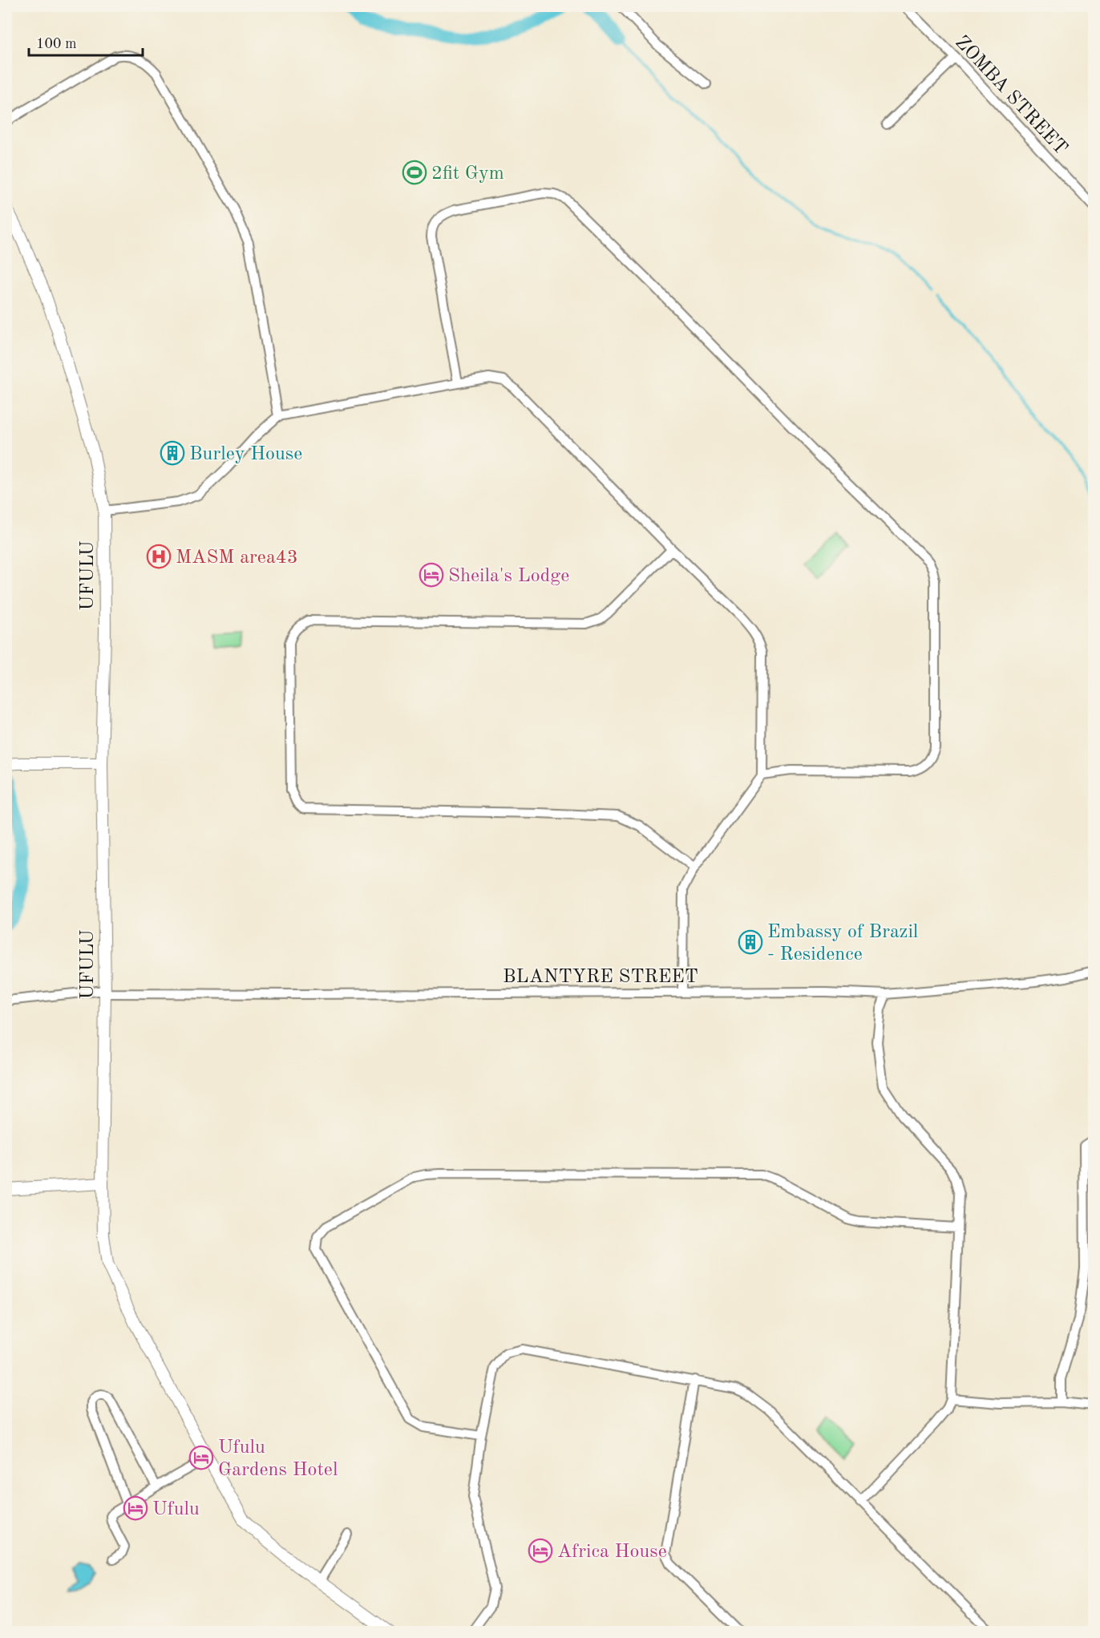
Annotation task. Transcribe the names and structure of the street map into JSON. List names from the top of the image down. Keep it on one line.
{"streets":{"street":["ZOMBA STREET","UFULU","BLANTYRE STREET"]},"crossings":[["UFULU","BLANTYRE STREET"]],"places":{"sports":["2fit Gym"],"building":["Burley House","Embassy of Brazil - Residence"],"hospital":["MASM area43"],"hotel":["Sheila's Lodge","Ufulu Gardens Hotel","Ufulu","Africa House"]},"scale_bar":"100 m"}
